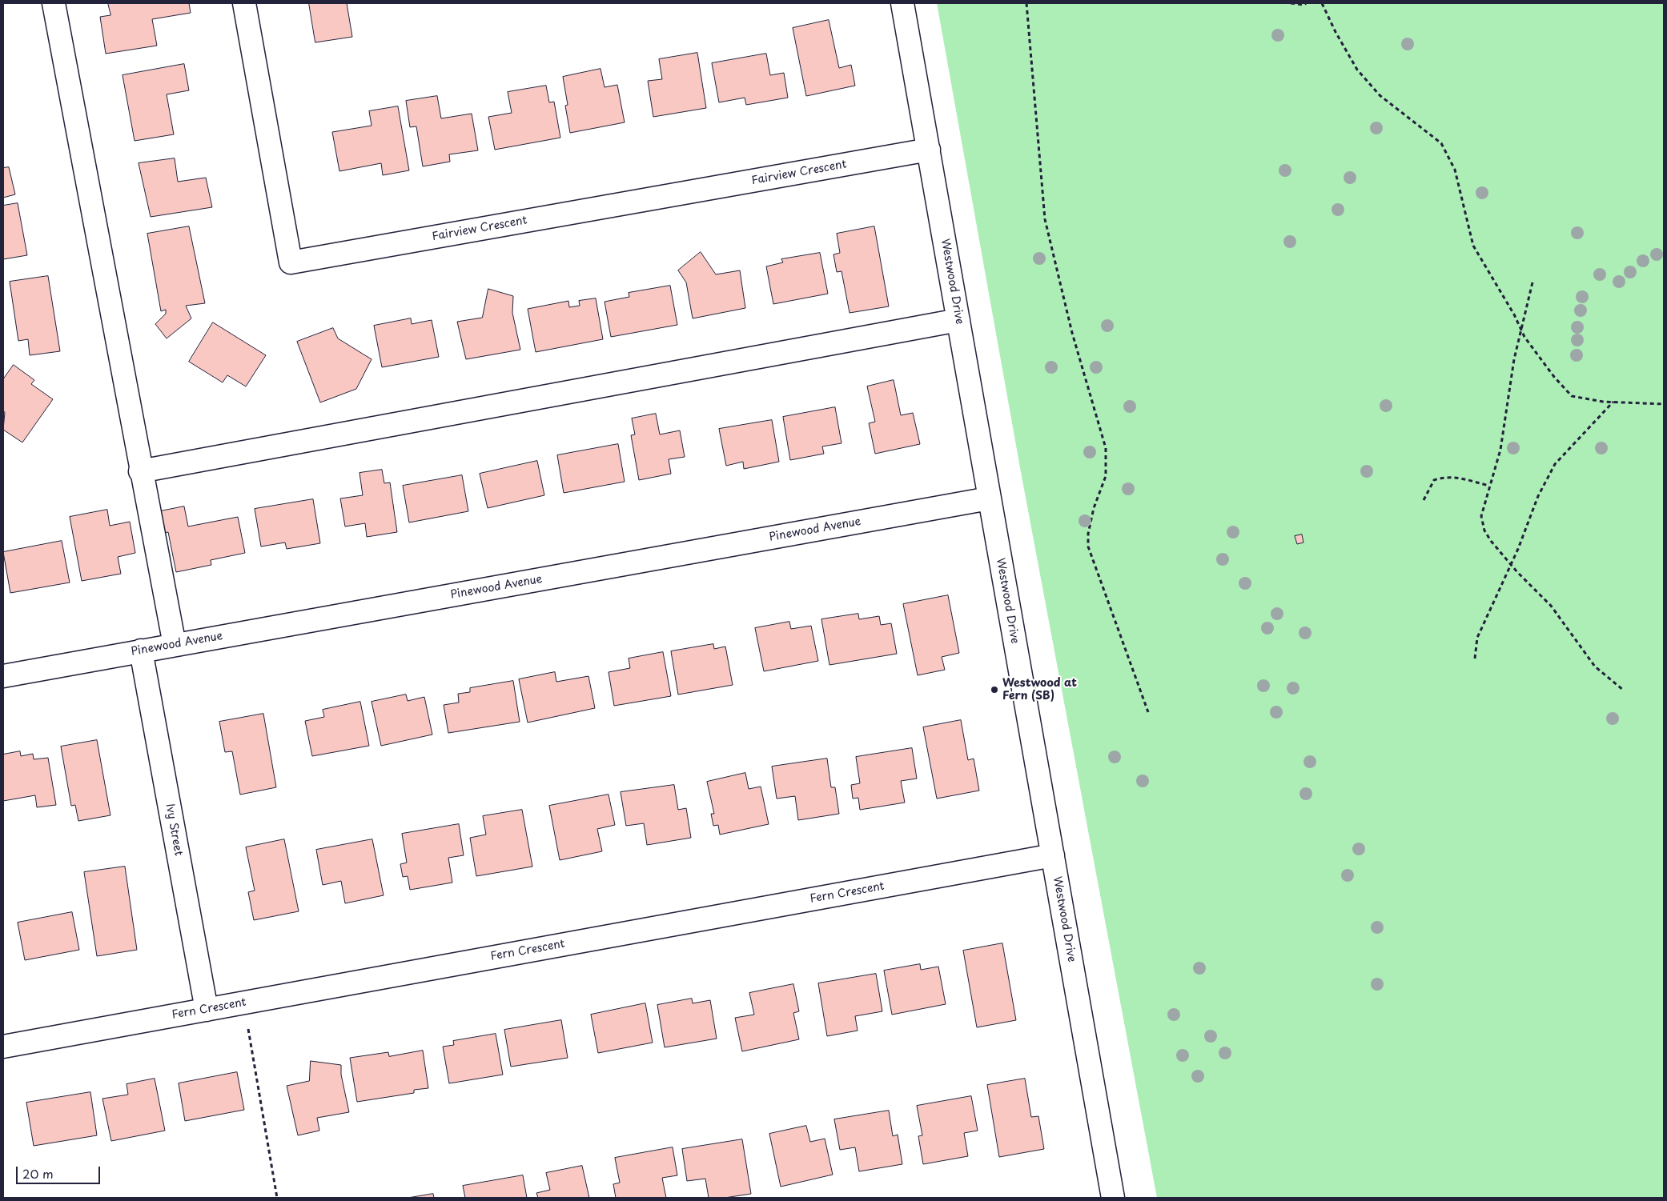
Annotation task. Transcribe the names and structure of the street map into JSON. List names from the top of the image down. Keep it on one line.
{"streets":{"street":["Fairview Crescent","Westwood Drive","Pinewood Avenue","Ivy Street","Fern Crescent"]},"crossings":[["Fairview Crescent","Westwood Drive"],["Westwood Drive","Pinewood Avenue"],["Westwood Drive","Fern Crescent"],["Pinewood Avenue","Ivy Street"],["Ivy Street","Fern Crescent"]],"places":["Westwood at Fern (SB)"],"scale_bar":"20 m"}
